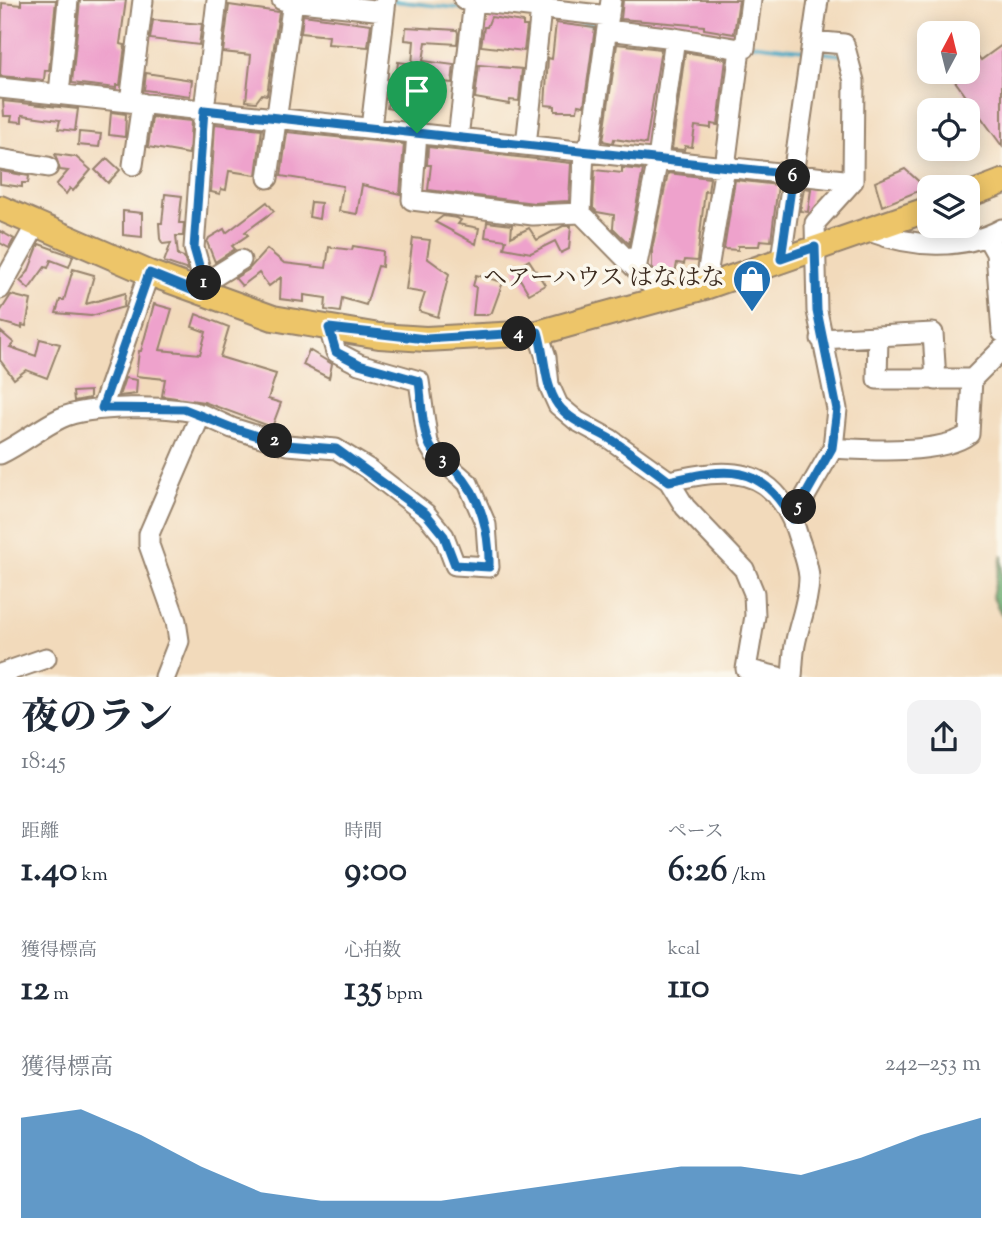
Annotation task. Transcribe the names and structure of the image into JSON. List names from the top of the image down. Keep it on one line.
{"places":{"shop":["ヘアーハウス はなはな"]},"north":"top","page":{"pins":["6","1","4","2","3","5"],"heading":["夜のラン","18:45"],"stats":[["距離","1.40 km"],["時間","9:00"],["ペース","6:26 /km"],["獲得標高","12 m"],["心拍数","135 bpm"],["kcal","110"]],"chart":["獲得標高","242–253 m"]}}
